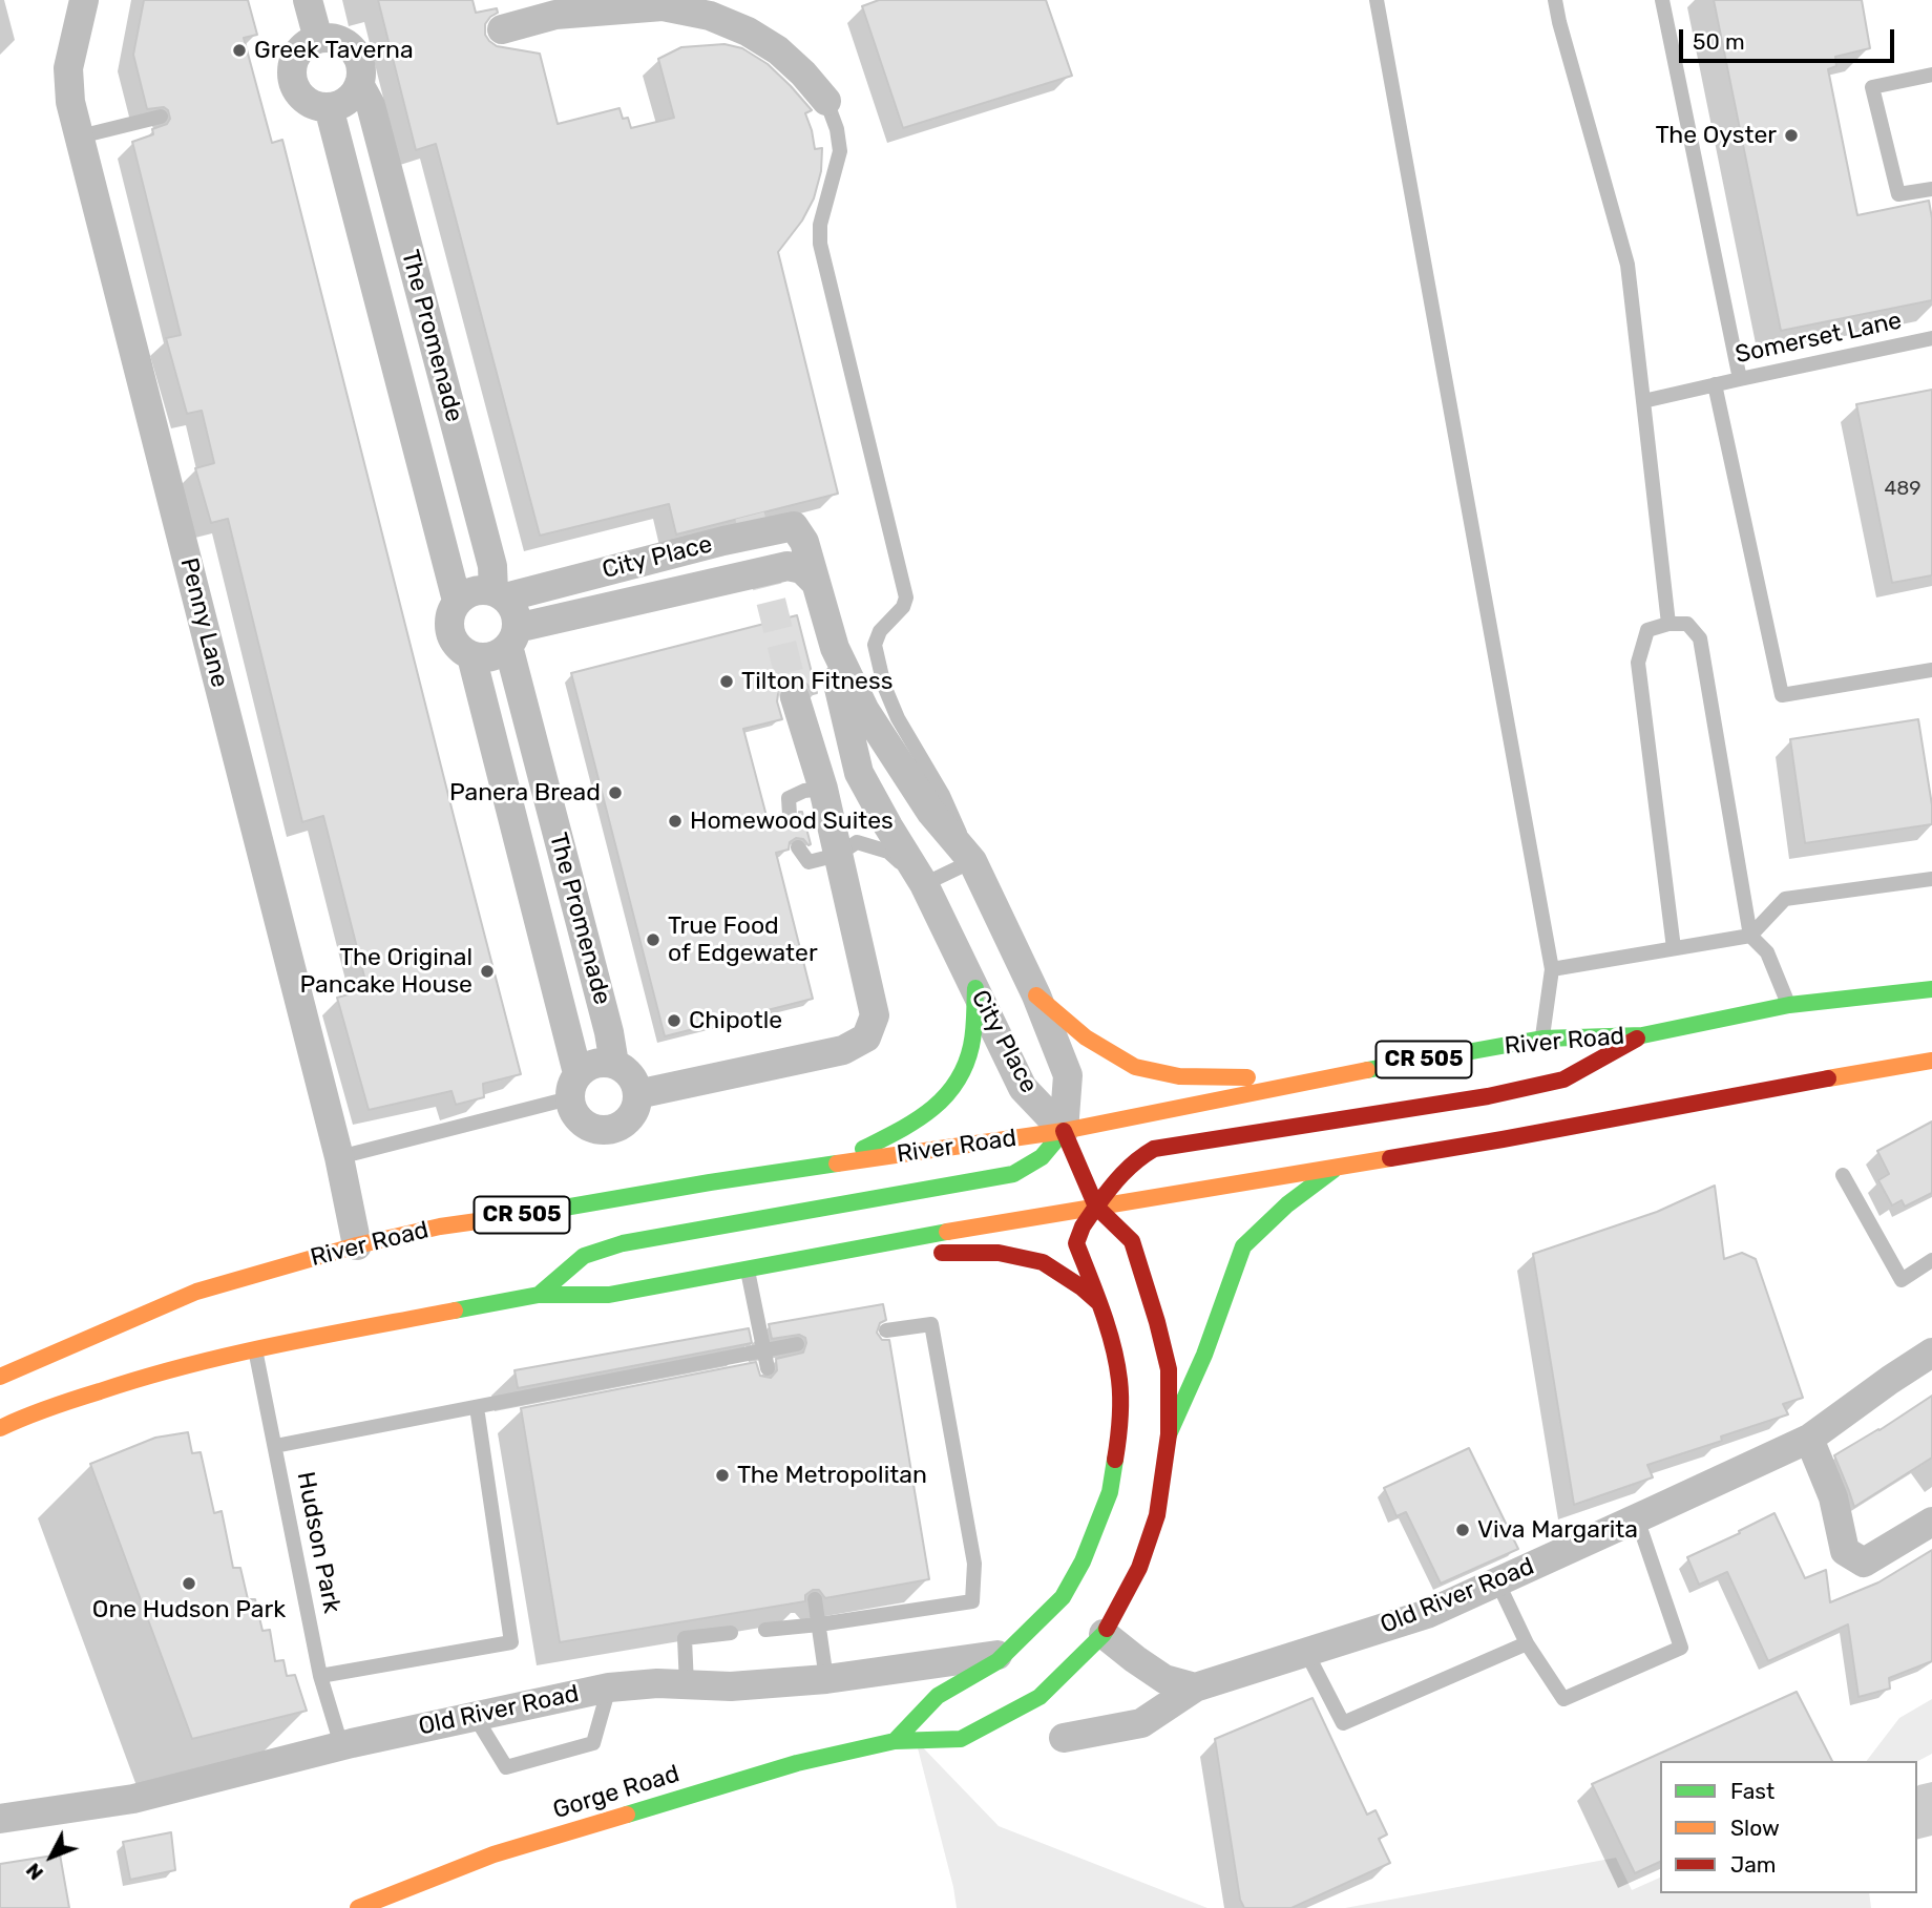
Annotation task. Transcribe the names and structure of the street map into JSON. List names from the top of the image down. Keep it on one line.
{"streets":{"main road":["River Road","CR 505","Gorge Road"],"street":["The Promenade","City Place","Penny Lane","Old River Road"],"lane":["Somerset Lane","Hudson Park"]},"crossings":[["The Promenade","City Place"],["City Place","River Road"],["City Place","Gorge Road"],["Penny Lane","River Road"],["River Road","Gorge Road"],["Hudson Park","Old River Road"]],"places":["Greek Taverna","The Oyster","Tilton Fitness","Panera Bread","Homewood Suites","True Food of Edgewater","The Original Pancake House","Chipotle","The Metropolitan","Viva Margarita","One Hudson Park"],"house_numbers":["489"],"legend":["Fast","Slow","Jam"],"scale_bar":"50 m","north":"bottom left"}
